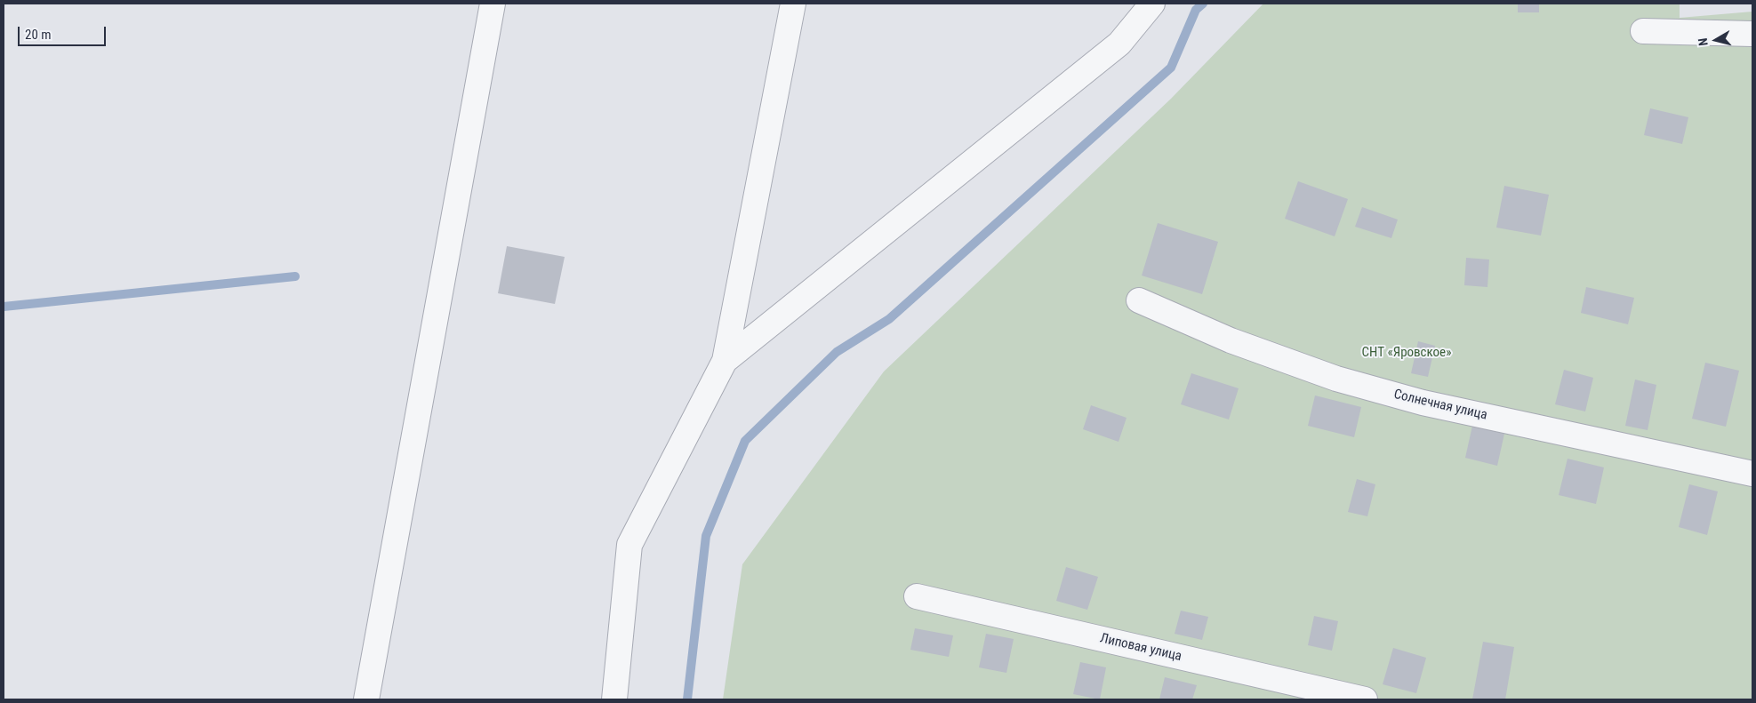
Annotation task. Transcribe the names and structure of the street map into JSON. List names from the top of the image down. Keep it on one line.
{"streets":{"street":["Солнечная улица","Липовая улица"]},"parks":["СНТ «Яровское»"],"scale_bar":"20 m","north":"left"}
